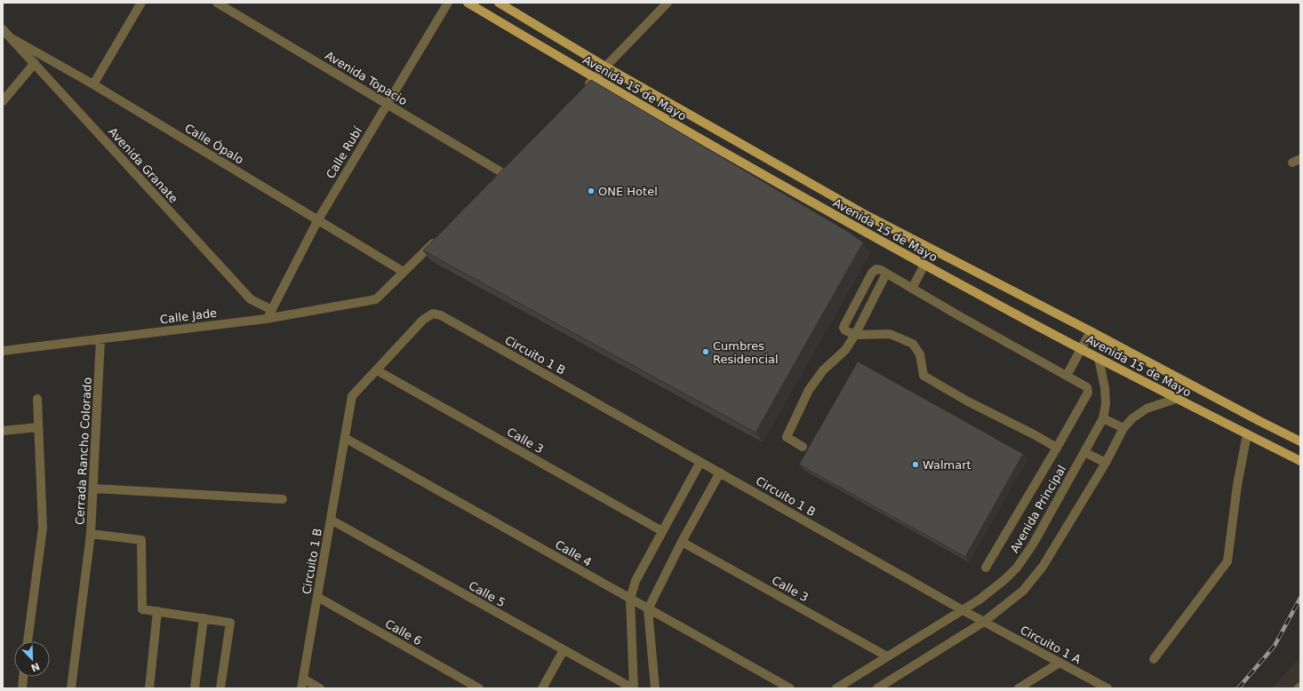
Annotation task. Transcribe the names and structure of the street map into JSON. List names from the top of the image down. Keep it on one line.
{"streets":{"main road":["Avenida 15 de Mayo"],"street":["Avenida Topacio","Calle Ópalo","Calle Rubí","Avenida Granate","Calle Jade","Circuito 1 B","Calle 3","Cerrada Rancho Colorado","Avenida Principal","Calle 4","Calle 5","Calle 6","Circuito 1 A"]},"crossings":[["Avenida Topacio","Calle Rubí"],["Avenida 15 de Mayo","Avenida Principal"],["Calle Ópalo","Calle Rubí"],["Calle Ópalo","Avenida Granate"],["Calle Ópalo","Calle Jade"],["Calle Rubí","Avenida Granate"],["Calle Rubí","Calle Jade"],["Calle Jade","Cerrada Rancho Colorado"],["Circuito 1 B","Calle 3"],["Circuito 1 B","Avenida Principal"],["Circuito 1 B","Calle 4"],["Circuito 1 B","Calle 5"],["Circuito 1 B","Calle 6"],["Circuito 1 B","Circuito 1 A"],["Calle 3","Avenida Principal"]],"places":["ONE Hotel","Cumbres Residencial","Walmart"],"north":"bottom right"}
